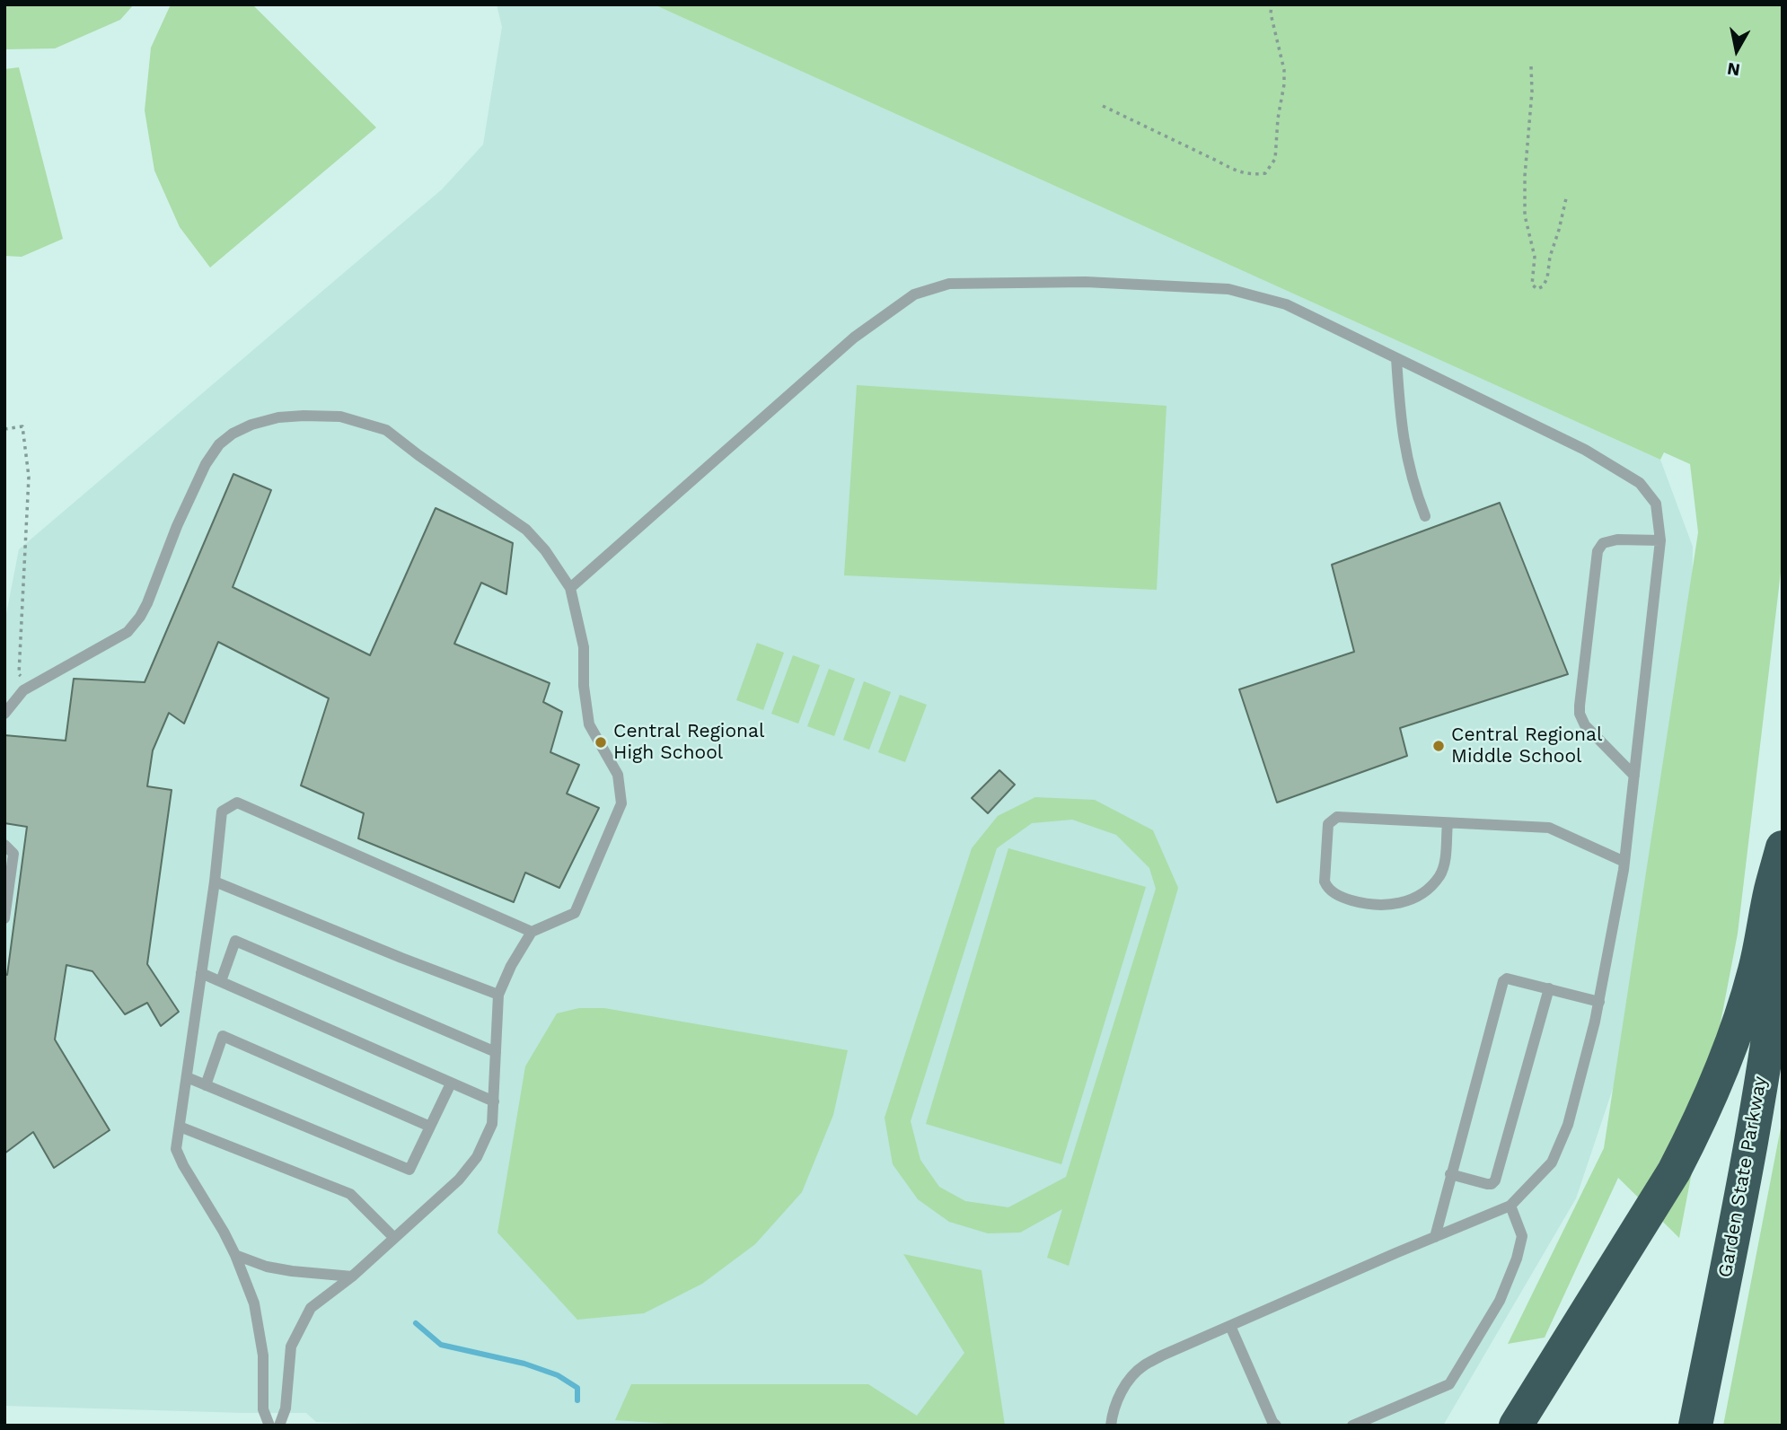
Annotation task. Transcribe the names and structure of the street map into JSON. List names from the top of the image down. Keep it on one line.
{"streets":{"highway":["Garden State Parkway"]},"places":["Central Regional High School","Central Regional Middle School"],"north":"bottom"}
